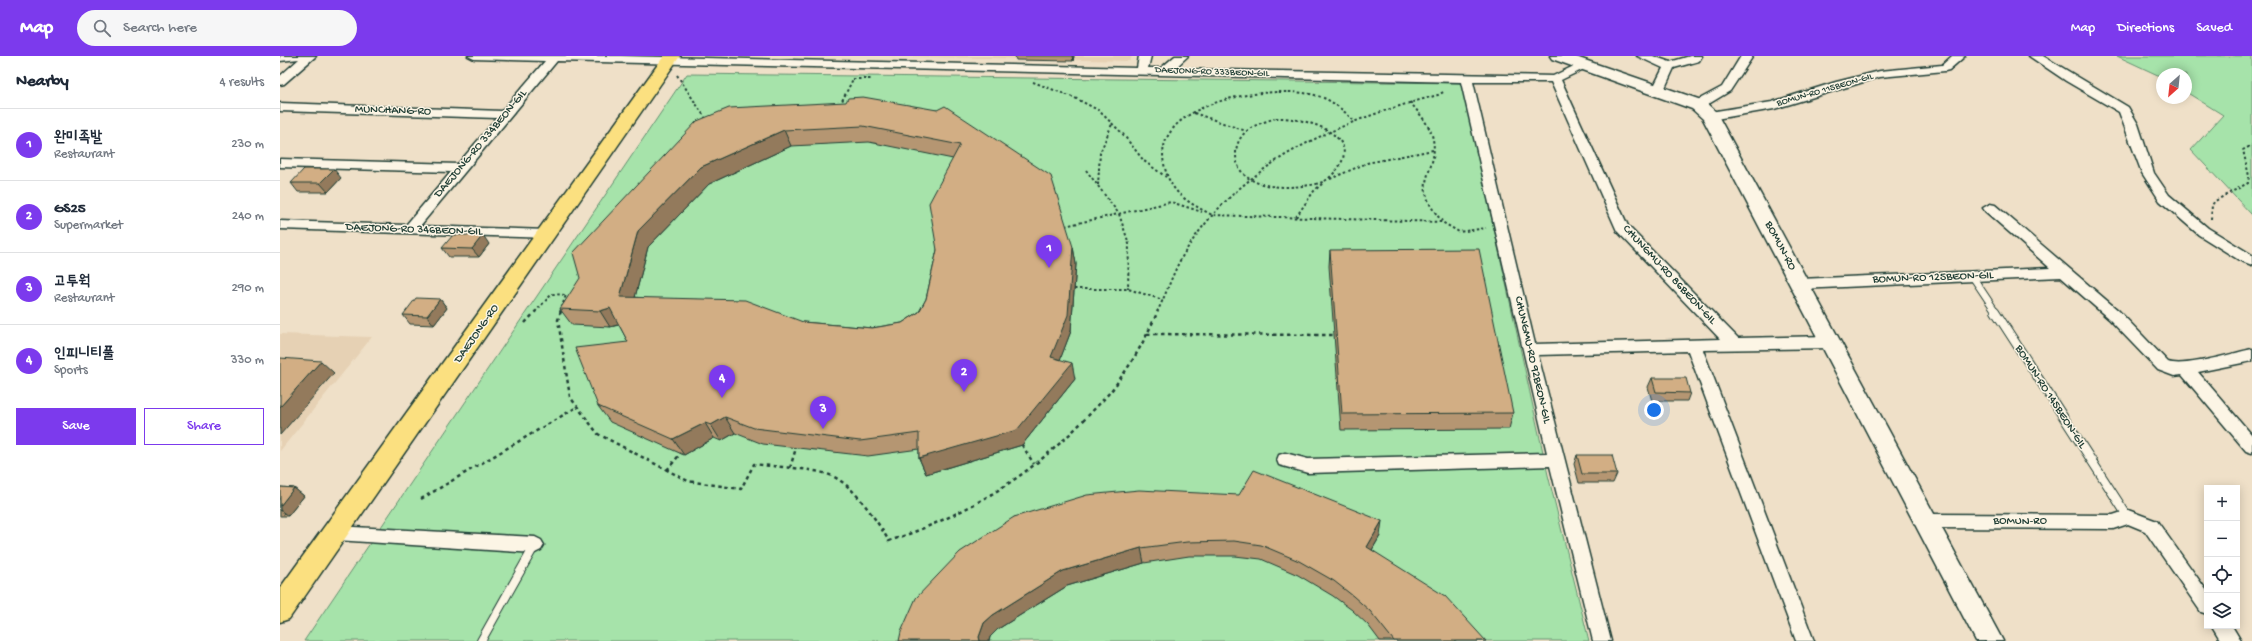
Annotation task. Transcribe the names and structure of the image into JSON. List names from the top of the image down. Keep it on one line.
{"streets":{"main road":["BOMUN-RO","DAEJONG-RO"],"street":["DAEJONG-RO 333BEON-GIL","BOMUN-RO 115BEON-GIL","MUNCHANG-RO","DAEJONG-RO 334BEON-GIL","DAEJONG-RO 346BEON-GIL","CHUNGMU-RO 86BEON-GIL","BOMUN-RO 125BEON-GIL","CHUNGMU-RO 92BEON-GIL"],"lane":["BOMUN-RO 145BEON-GIL"]},"crossings":[["DAEJONG-RO 333BEON-GIL","CHUNGMU-RO 86BEON-GIL"],["DAEJONG-RO 333BEON-GIL","DAEJONG-RO"],["DAEJONG-RO 333BEON-GIL","CHUNGMU-RO 92BEON-GIL"],["BOMUN-RO 115BEON-GIL","BOMUN-RO"],["MUNCHANG-RO","DAEJONG-RO 334BEON-GIL"],["DAEJONG-RO 334BEON-GIL","DAEJONG-RO 346BEON-GIL"],["DAEJONG-RO 346BEON-GIL","DAEJONG-RO"],["BOMUN-RO","BOMUN-RO 125BEON-GIL"],["BOMUN-RO","BOMUN-RO 145BEON-GIL"],["CHUNGMU-RO 86BEON-GIL","CHUNGMU-RO 92BEON-GIL"],["BOMUN-RO 125BEON-GIL","BOMUN-RO 145BEON-GIL"]],"north":"bottom left","page":{"header":"Map","search":"Search here","nav":["Map","Directions","Saved"],"heading":["Nearby","4 results"],"list":[{"mark":"1","name":"완미족발","note":"Restaurant","value":"230 m"},{"mark":"2","name":"GS25","note":"Supermarket","value":"240 m"},{"mark":"3","name":"고투웍","note":"Restaurant","value":"290 m"},{"mark":"4","name":"인피니티풀","note":"Sports","value":"330 m"}],"pins":["1","2","4","3"],"buttons":["Save","Share"],"map_buttons":["+","−"]}}
